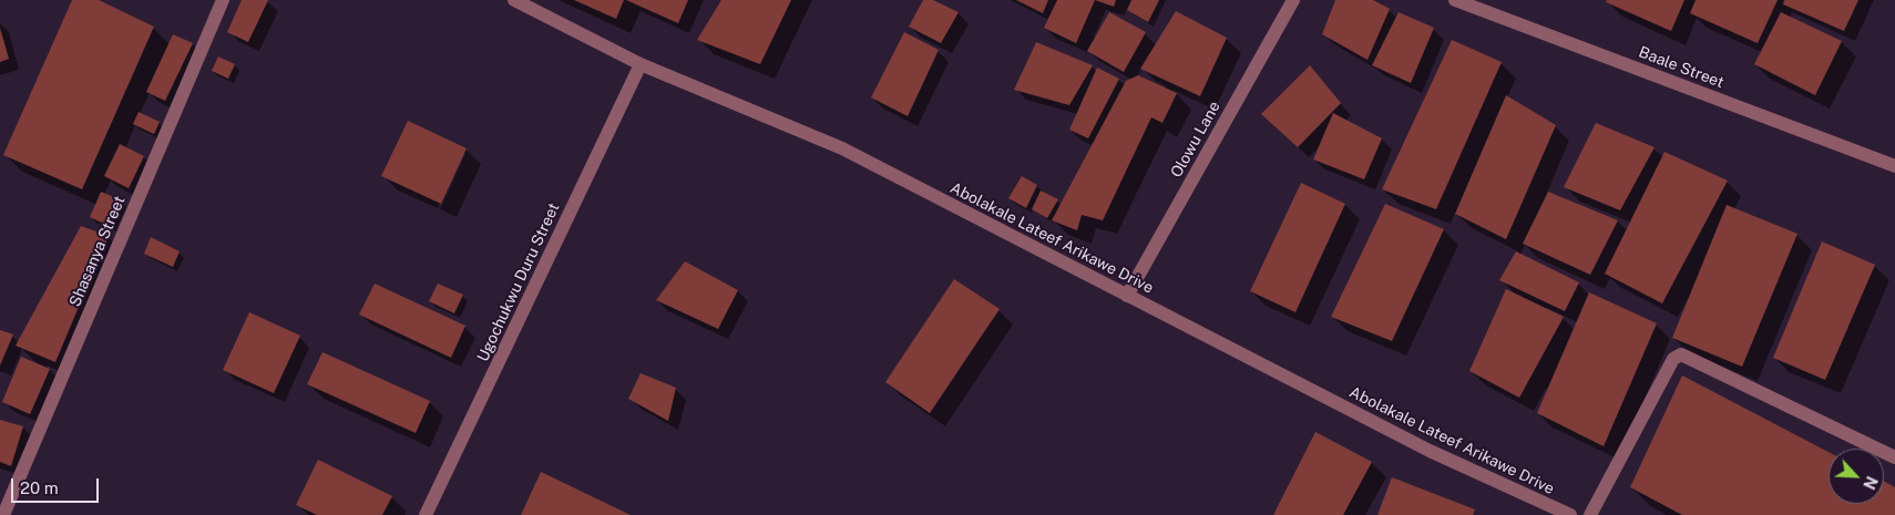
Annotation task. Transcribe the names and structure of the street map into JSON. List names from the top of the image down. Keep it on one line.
{"streets":{"street":["Baale Street","Olowu Lane","Abolakale Lateef Arikawe Drive","Shasanya Street","Ugochukwu Duru Street"]},"crossings":[["Olowu Lane","Abolakale Lateef Arikawe Drive"],["Abolakale Lateef Arikawe Drive","Ugochukwu Duru Street"]],"scale_bar":"20 m","north":"bottom right"}
